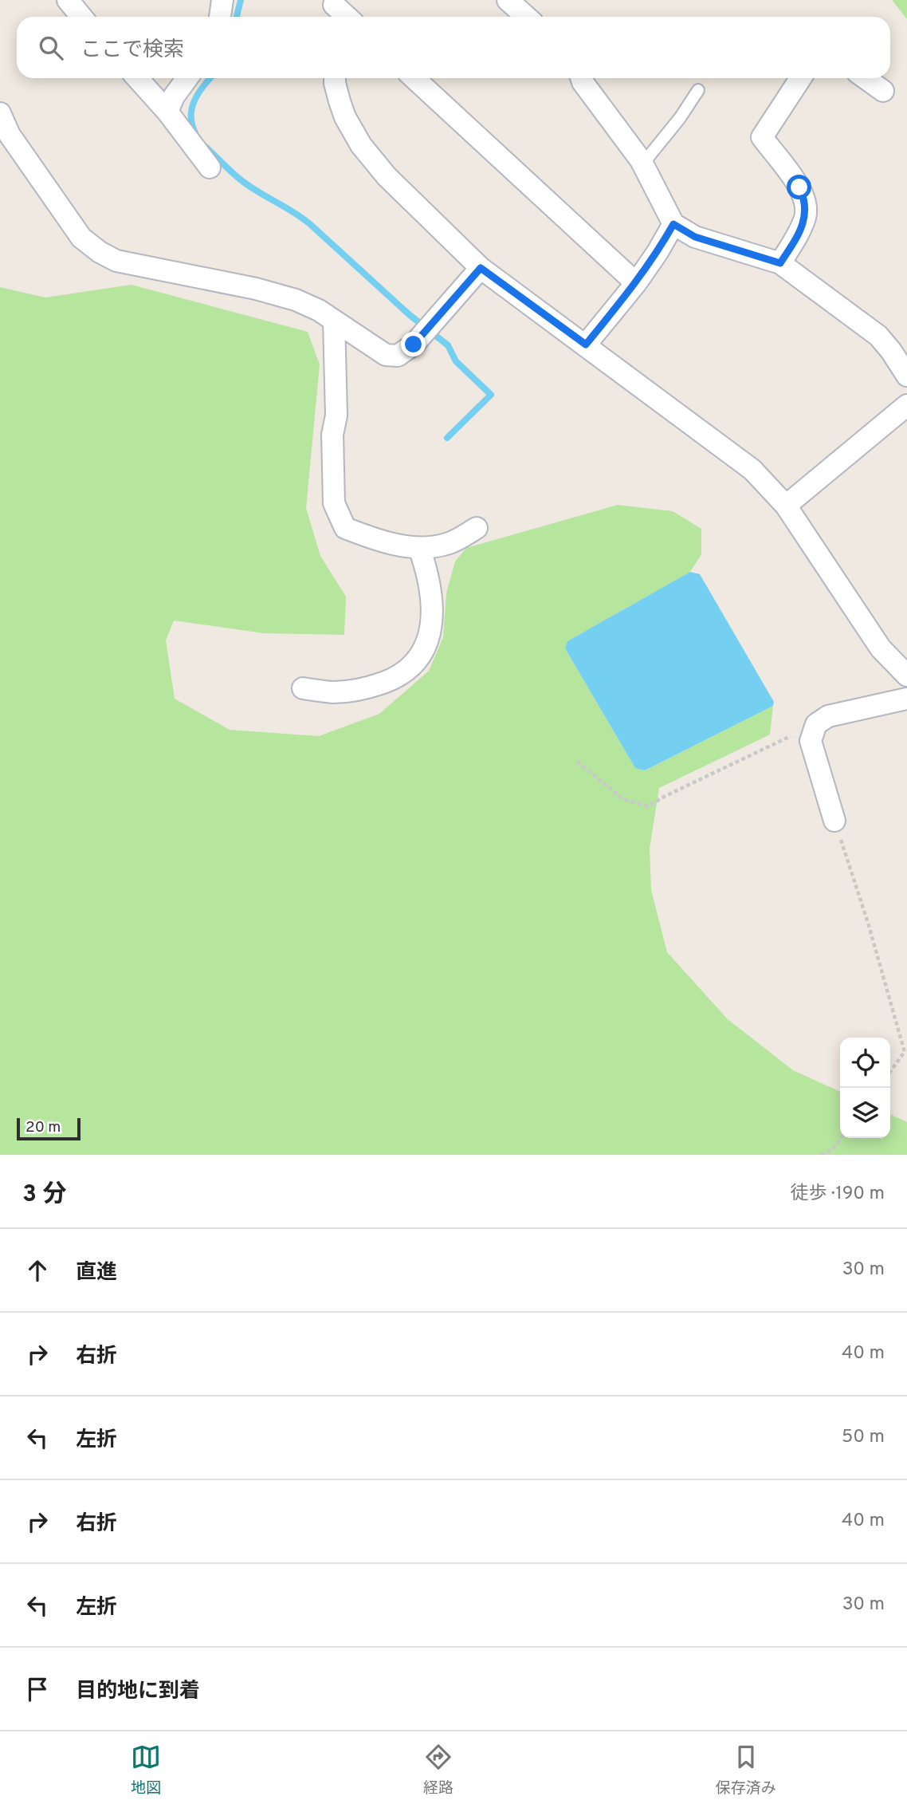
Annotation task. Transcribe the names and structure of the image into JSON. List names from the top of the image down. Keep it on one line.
{"scale_bar":"20 m","page":{"search":"ここで検索","scale":"20 m","heading":["3 分","徒歩 · 190 m"],"list":[["直進","30 m"],["右折","40 m"],["左折","50 m"],["右折","40 m"],["左折","30 m"],"目的地に到着"],"nav":["地図","経路","保存済み"]}}
